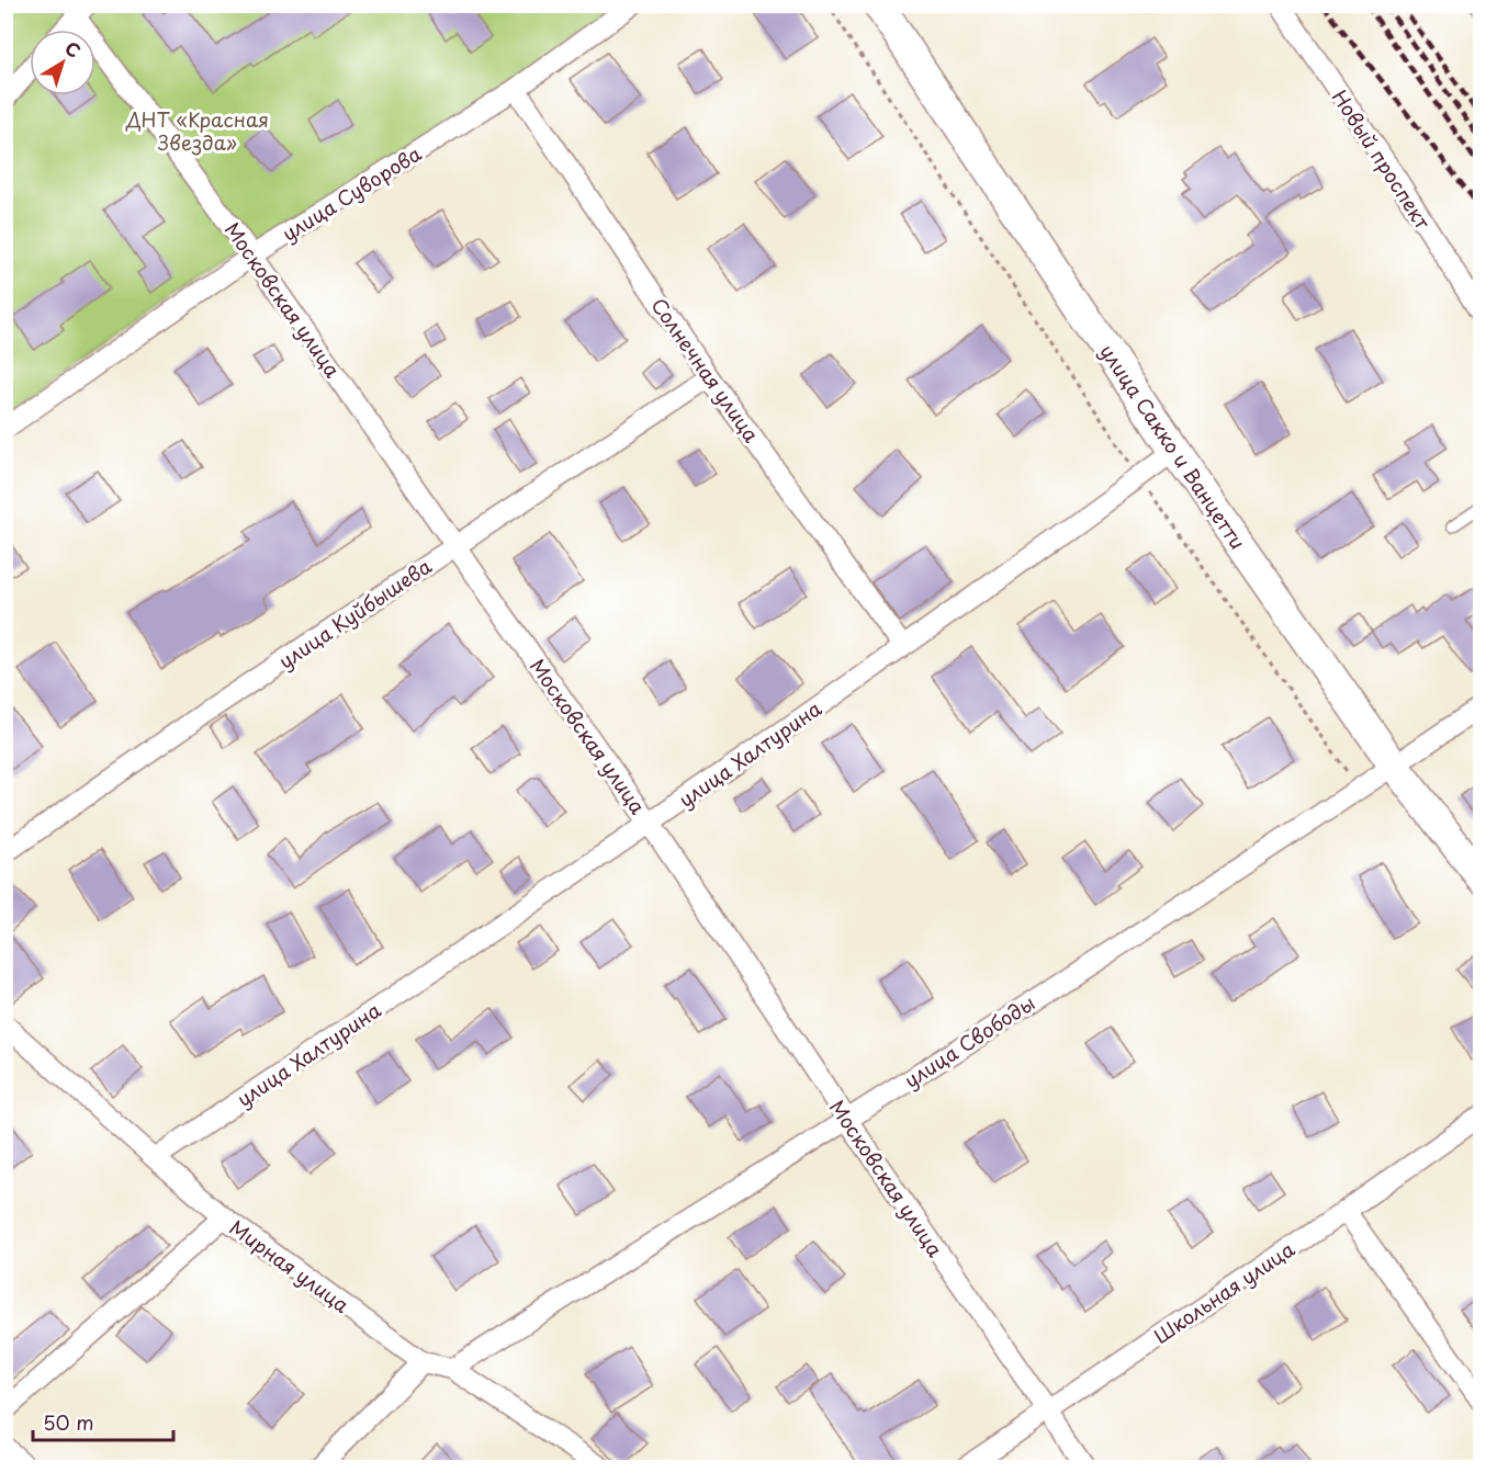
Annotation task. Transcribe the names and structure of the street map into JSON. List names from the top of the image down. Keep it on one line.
{"streets":{"main road":["улица Сакко и Ванцетти"],"street":["Новый проспект","улица Суворова","Московская улица","Солнечная улица","улица Куйбышева","улица Халтурина","улица Свободы","Мирная улица","Школьная улица"]},"crossings":[["улица Суворова","Московская улица"],["улица Суворова","Солнечная улица"],["Московская улица","улица Куйбышева"],["Московская улица","улица Халтурина"],["Московская улица","улица Свободы"],["Московская улица","Школьная улица"],["Солнечная улица","улица Куйбышева"],["Солнечная улица","улица Халтурина"],["улица Сакко и Ванцетти","улица Халтурина"],["улица Сакко и Ванцетти","улица Свободы"],["улица Халтурина","Мирная улица"],["улица Свободы","Мирная улица"]],"parks":["ДНТ «Красная Звезда»"],"scale_bar":"50 m","north":"top right"}
